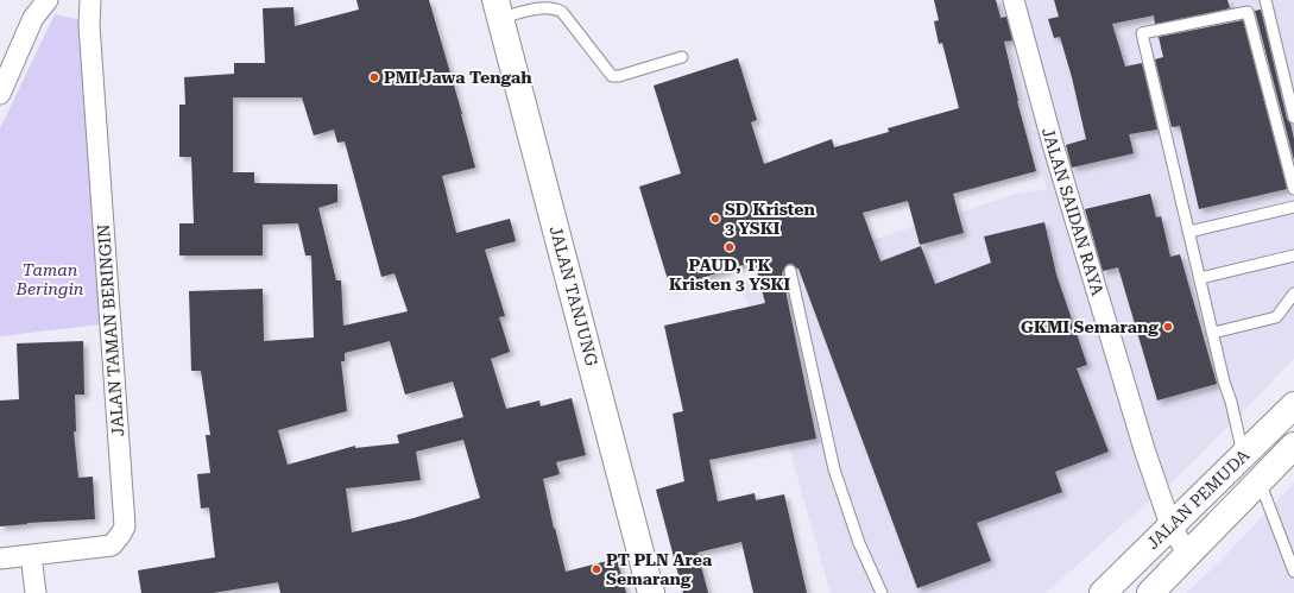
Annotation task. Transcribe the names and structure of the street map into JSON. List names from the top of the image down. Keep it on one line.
{"streets":{"main road":["JALAN TANJUNG","JALAN PEMUDA"],"street":["JALAN SAIDAN RAYA","JALAN TAMAN BERINGIN"]},"crossings":[["JALAN SAIDAN RAYA","JALAN PEMUDA"]],"parks":["Taman Beringin"],"places":["PMI Jawa Tengah","SD Kristen 3 YSKI","PAUD, TK Kristen 3 YSKI","GKMI Semarang","PT PLN Area Semarang"]}
